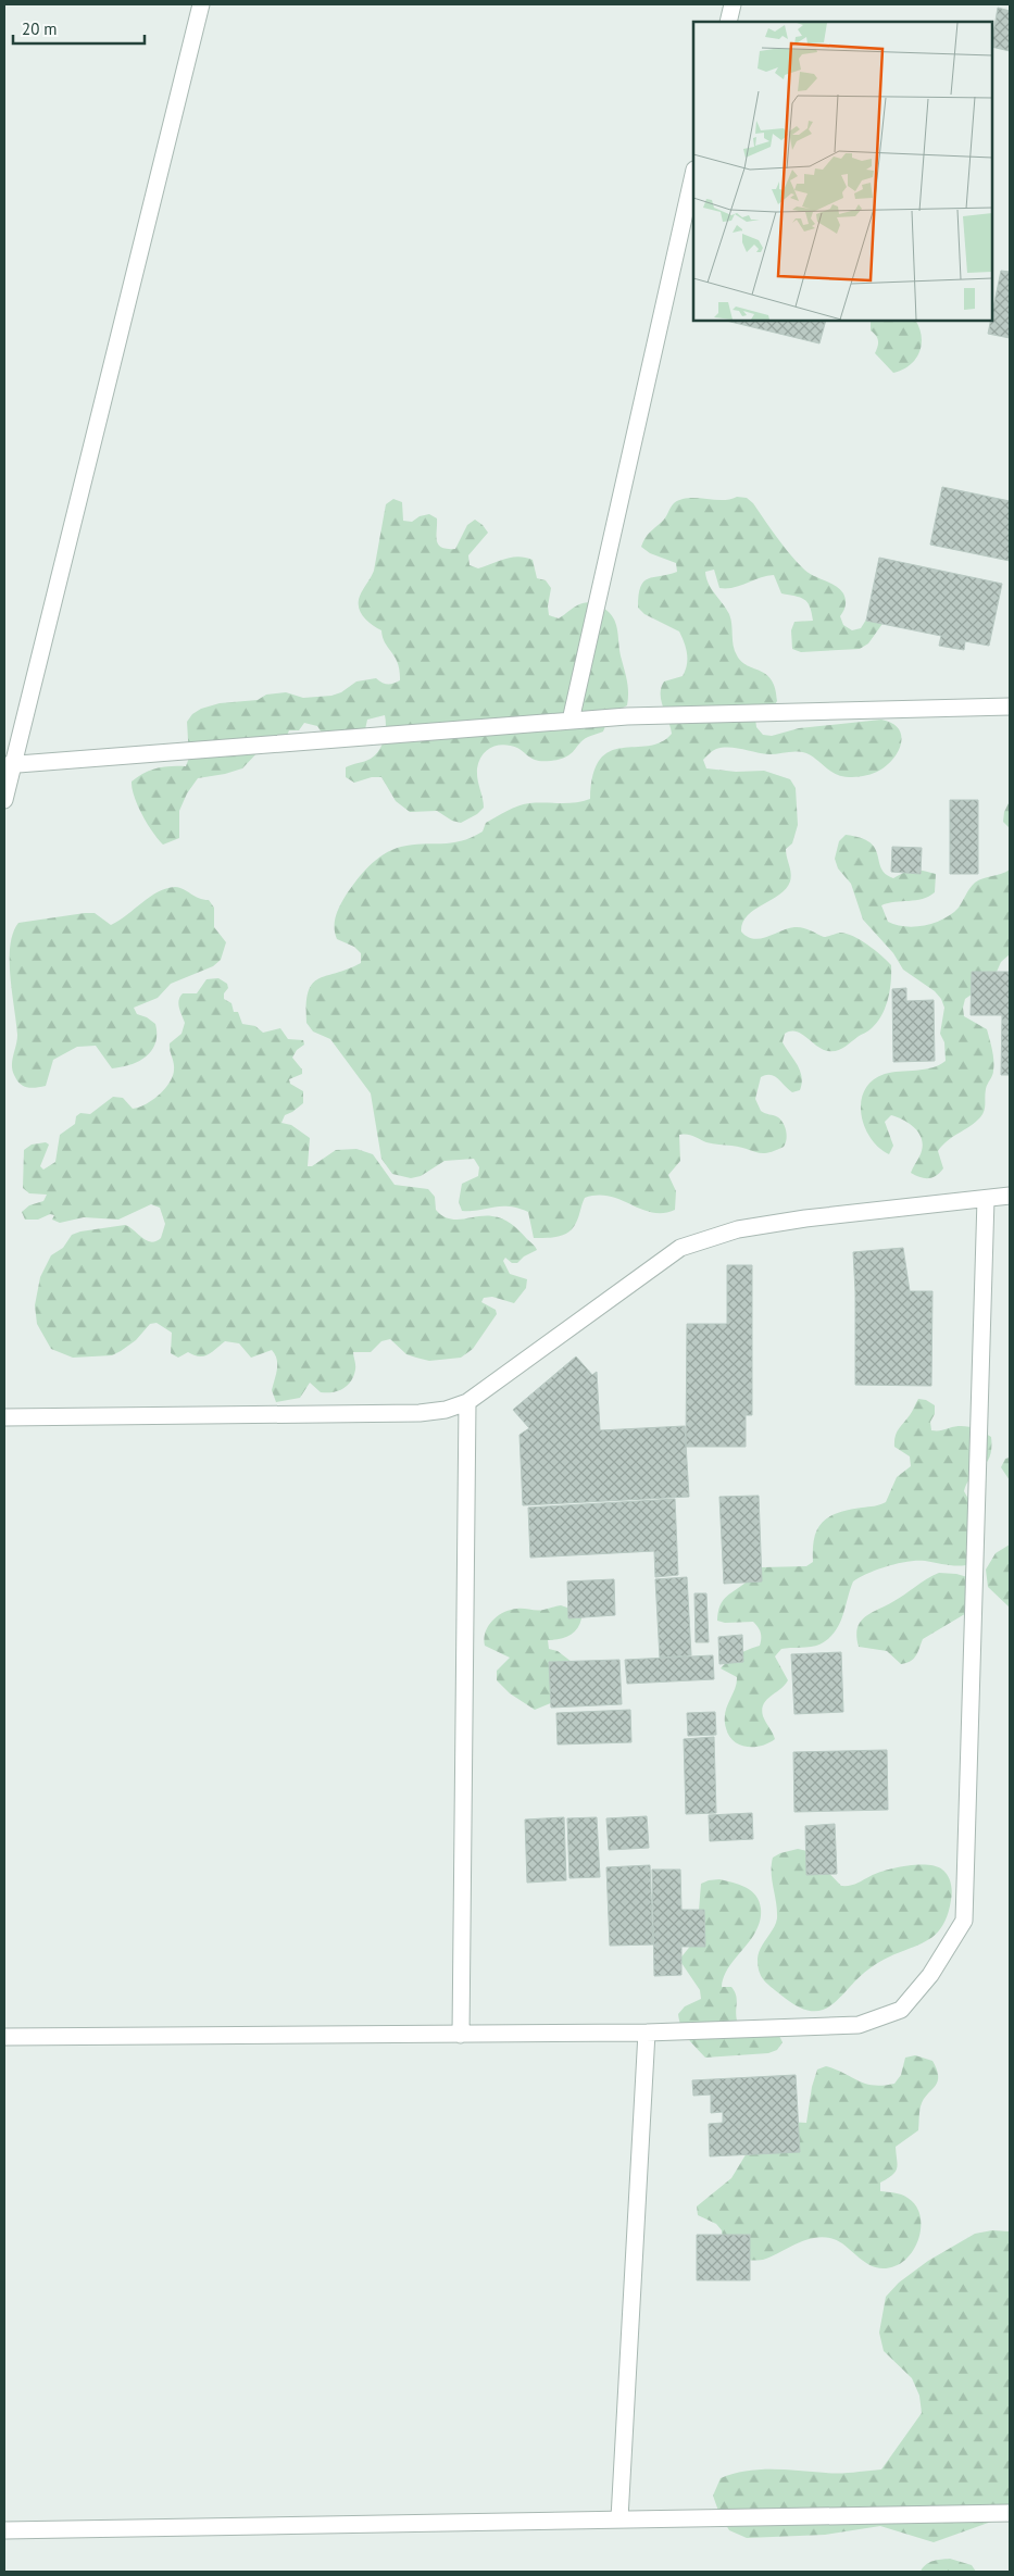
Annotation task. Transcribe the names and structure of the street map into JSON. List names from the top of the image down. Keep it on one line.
{"scale_bar":"20 m"}
